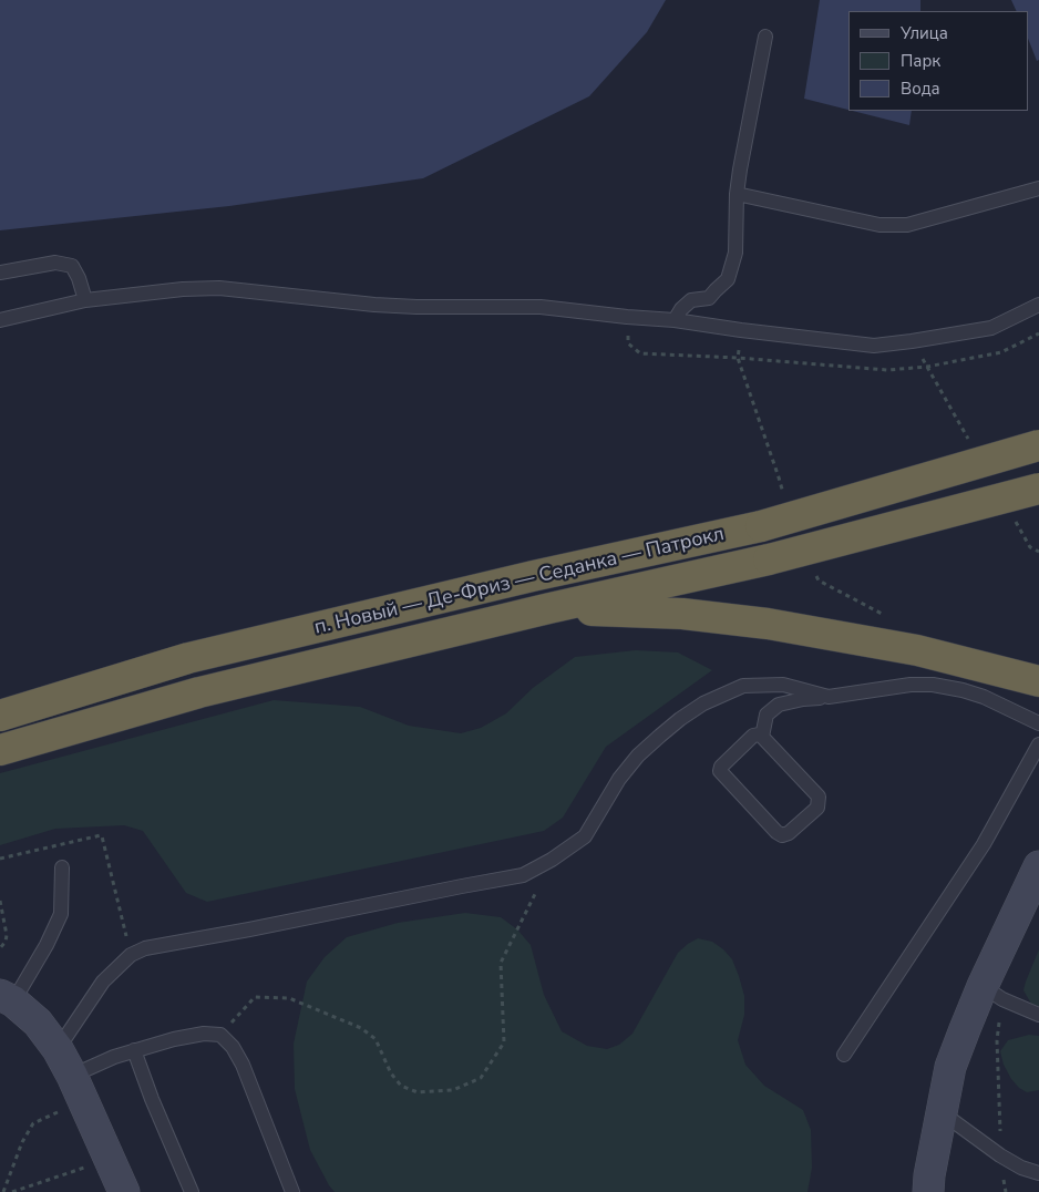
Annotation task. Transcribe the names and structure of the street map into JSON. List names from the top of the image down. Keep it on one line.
{"streets":{"highway":["п. Новый — Де-Фриз — Седанка — Патрокл"]},"legend":["Улица","Парк","Вода"]}
